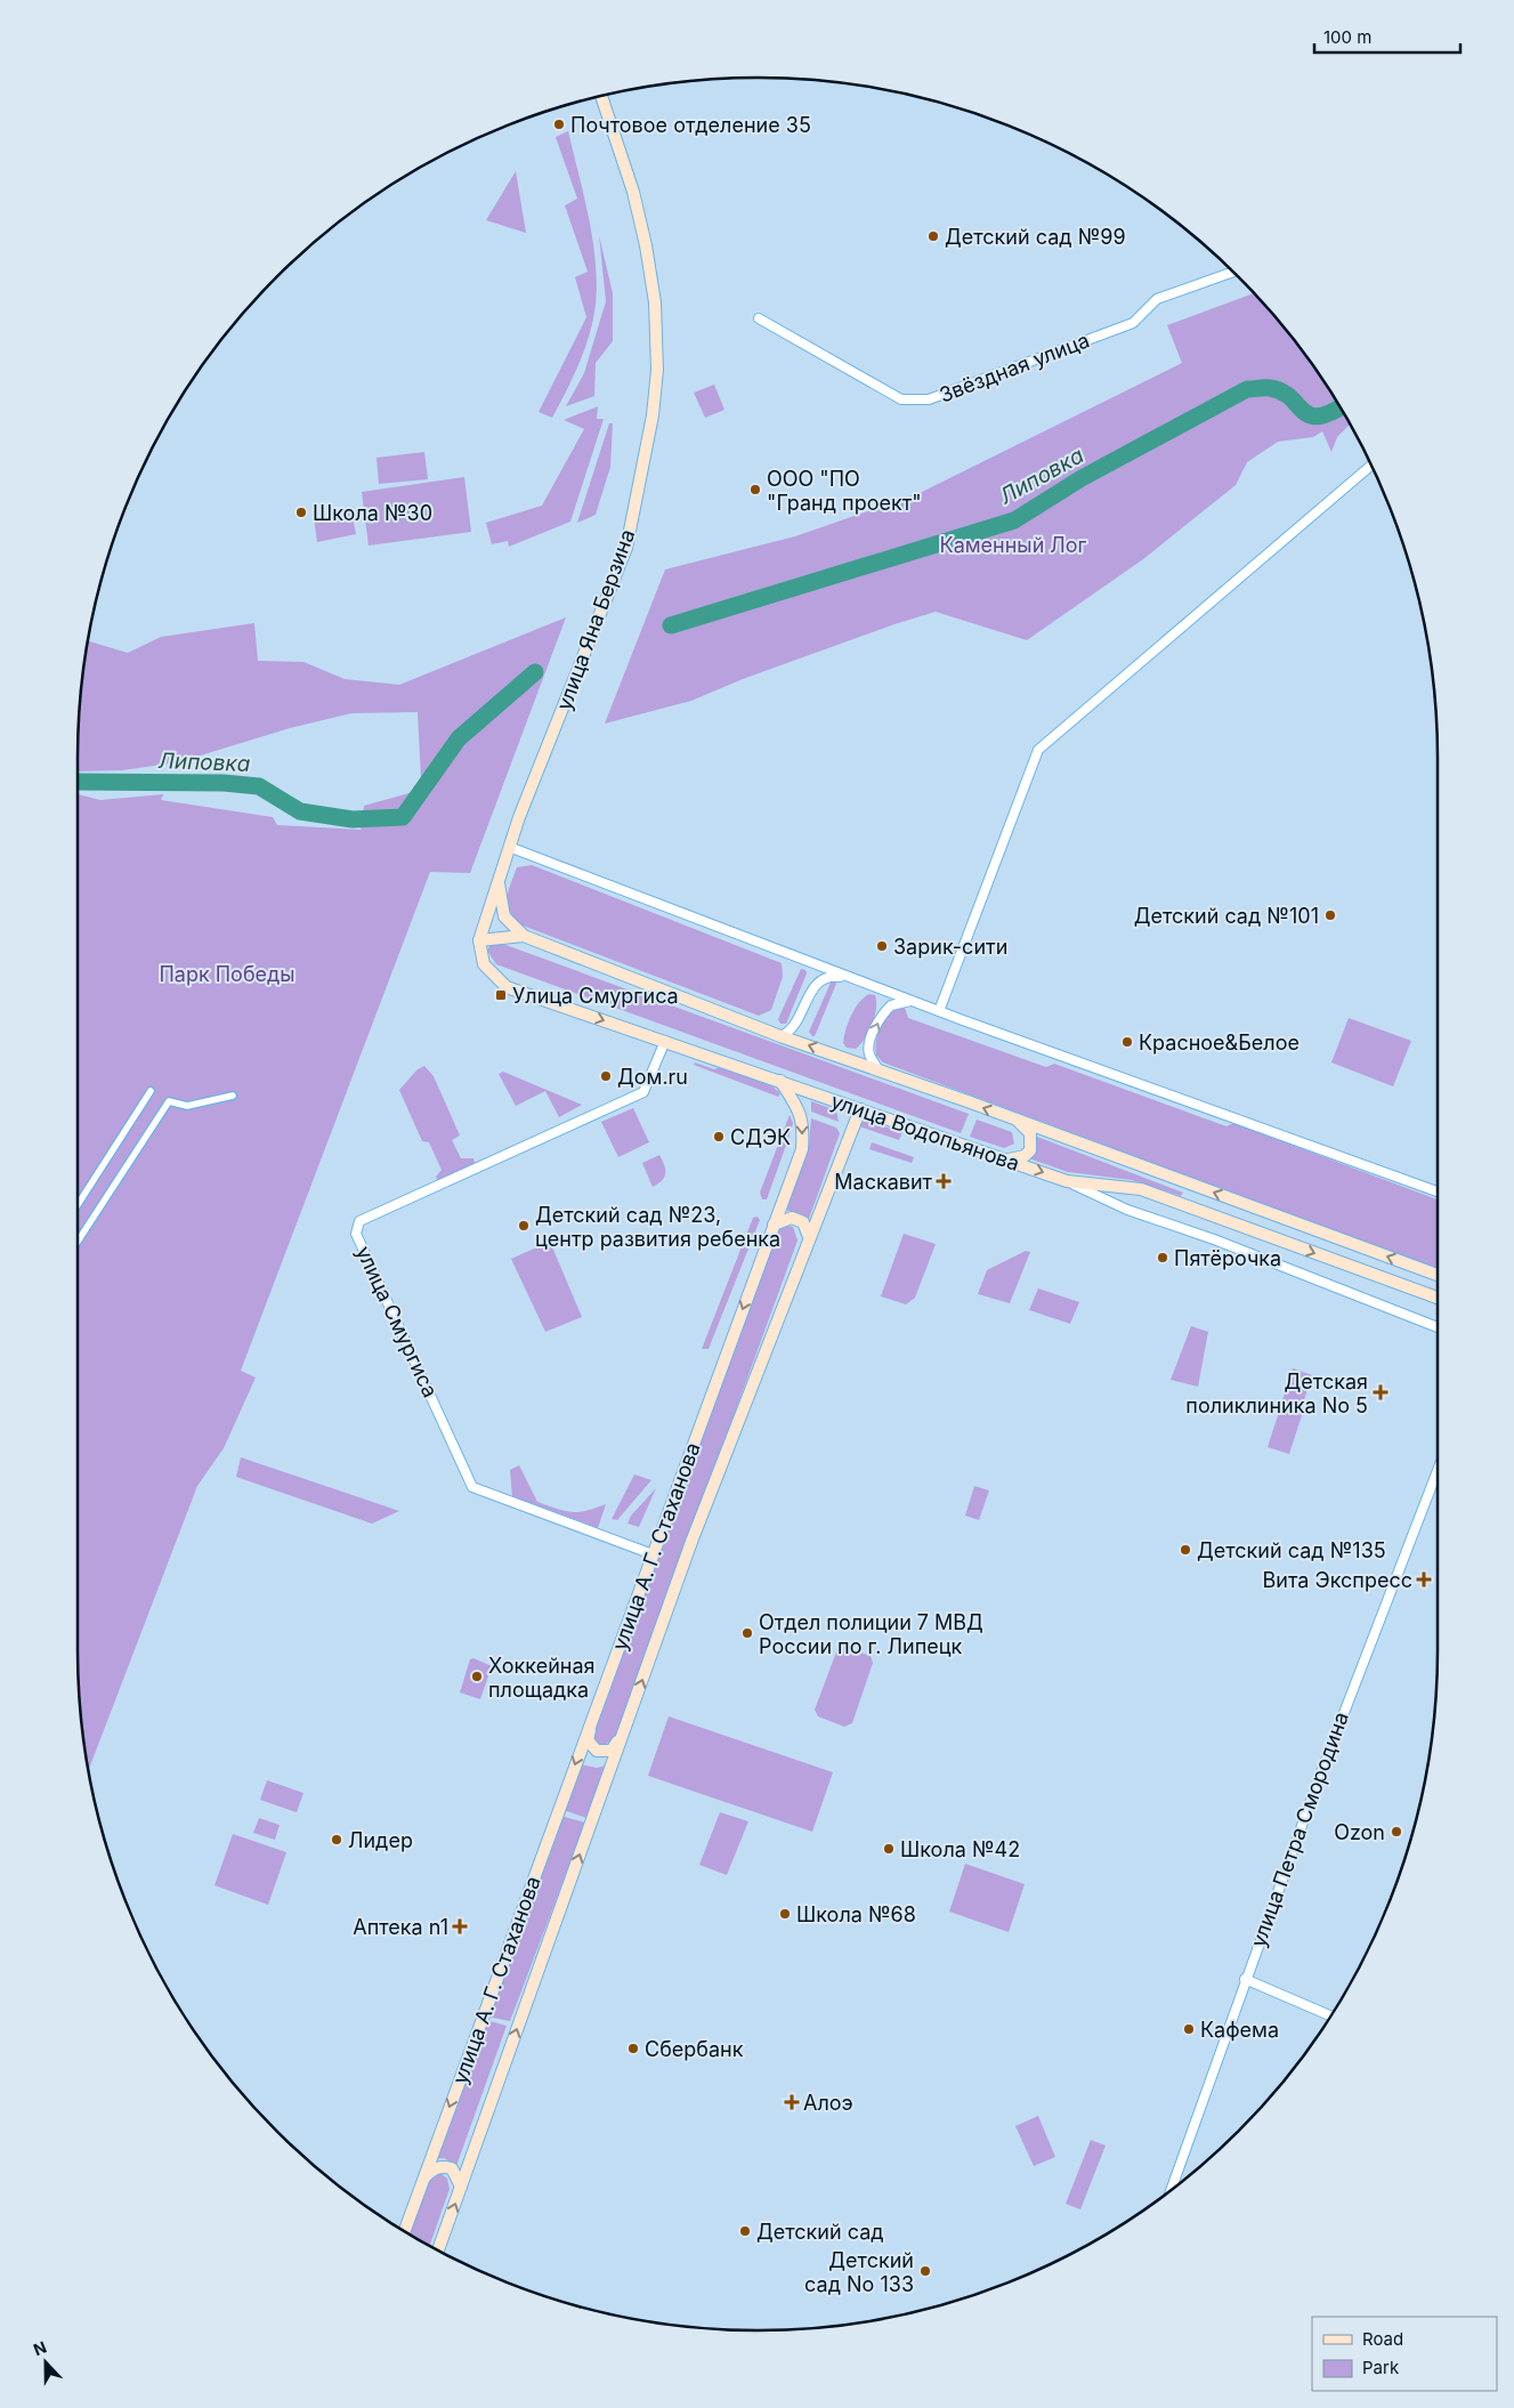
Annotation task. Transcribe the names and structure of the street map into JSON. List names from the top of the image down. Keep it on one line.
{"streets":{"main road":["улица Яна Берзина","улица Водопьянова","улица А. Г. Стаханова"],"street":["Звёздная улица","улица Смургиса","улица Петра Смородина"]},"crossings":[["улица Яна Берзина","улица Водопьянова"],["улица Водопьянова","улица Смургиса"],["улица Водопьянова","улица А. Г. Стаханова"],["улица Смургиса","улица А. Г. Стаханова"]],"water":["Липовка"],"parks":["Каменный Лог","Парк Победы"],"places":{"other":["Почтовое отделение 35","Детский сад №99","ООО \"ПО \"Гранд проект\"","Школа №30","Детский сад №101","Зарик-сити","Красное&Белое","Дом.ru","СДЭК","Детский сад №23, центр развития ребенка","Пятёрочка","Детский сад №135","Отдел полиции 7 МВД России по г. Липецк","Хоккейная площадка","Ozon","Лидер","Школа №42","Школа №68","Кафема","Сбербанк","Детский сад","Детский сад No 133"],"transit":["Улица Смургиса"],"health":["Маскавит","Детская поликлиника No 5","Вита Экспресс","Аптека n1","Алоэ"]},"legend":["Road","Park"],"scale_bar":"100 m","north":"top"}
